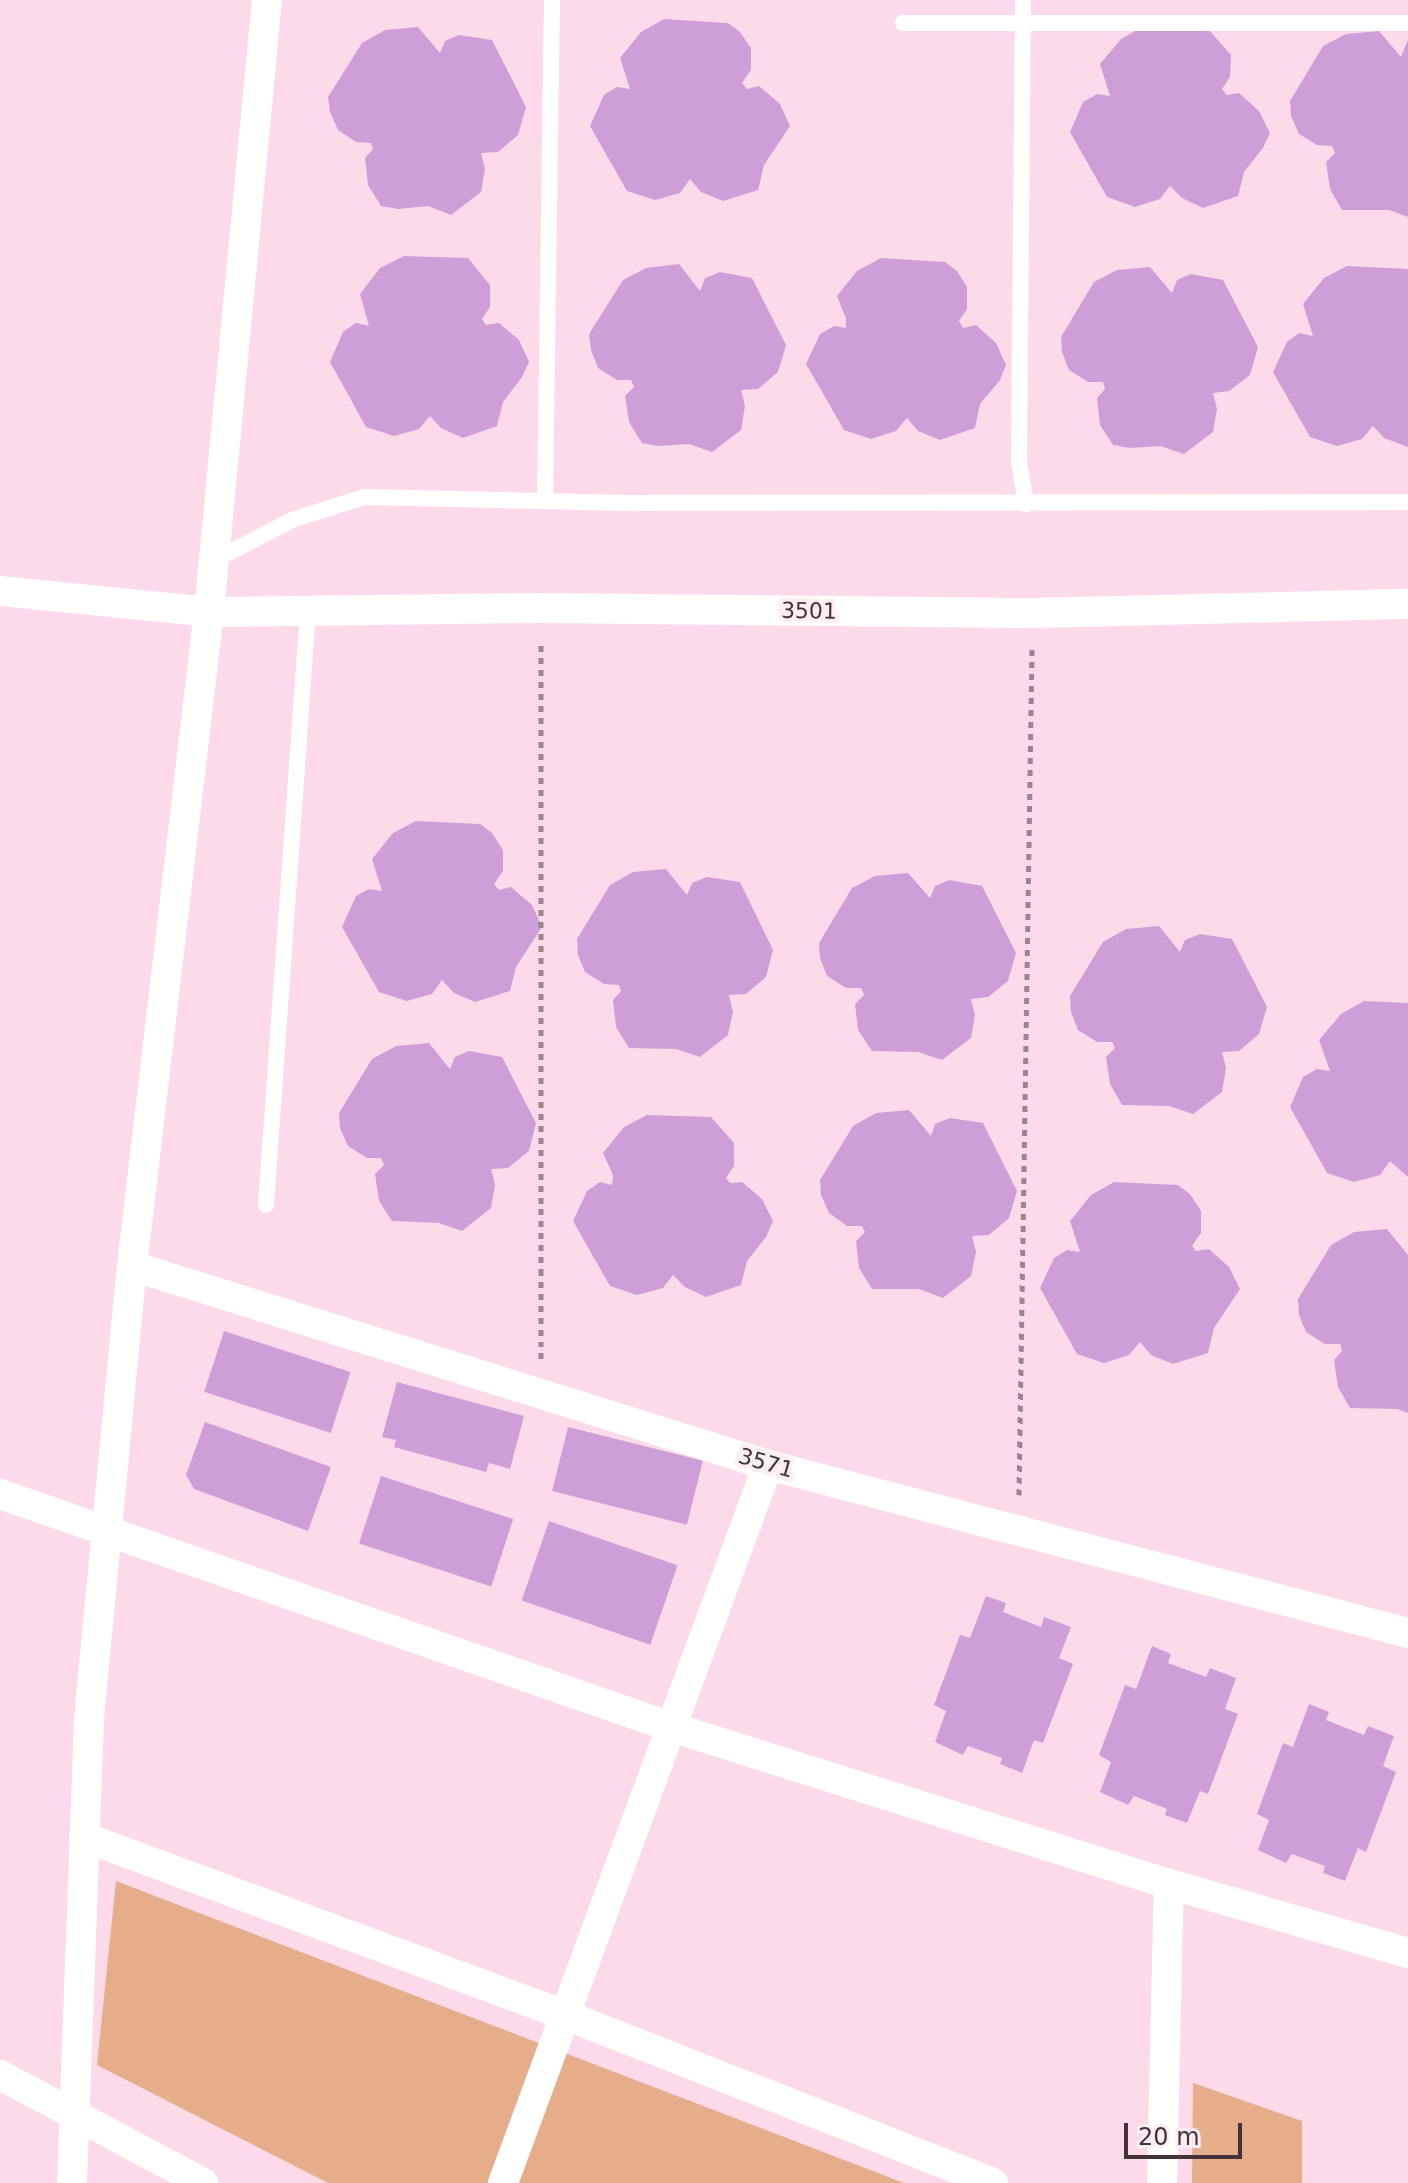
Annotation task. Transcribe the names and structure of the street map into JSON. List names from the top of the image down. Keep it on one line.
{"streets":{"street":["3501","3571"]},"scale_bar":"20 m"}
